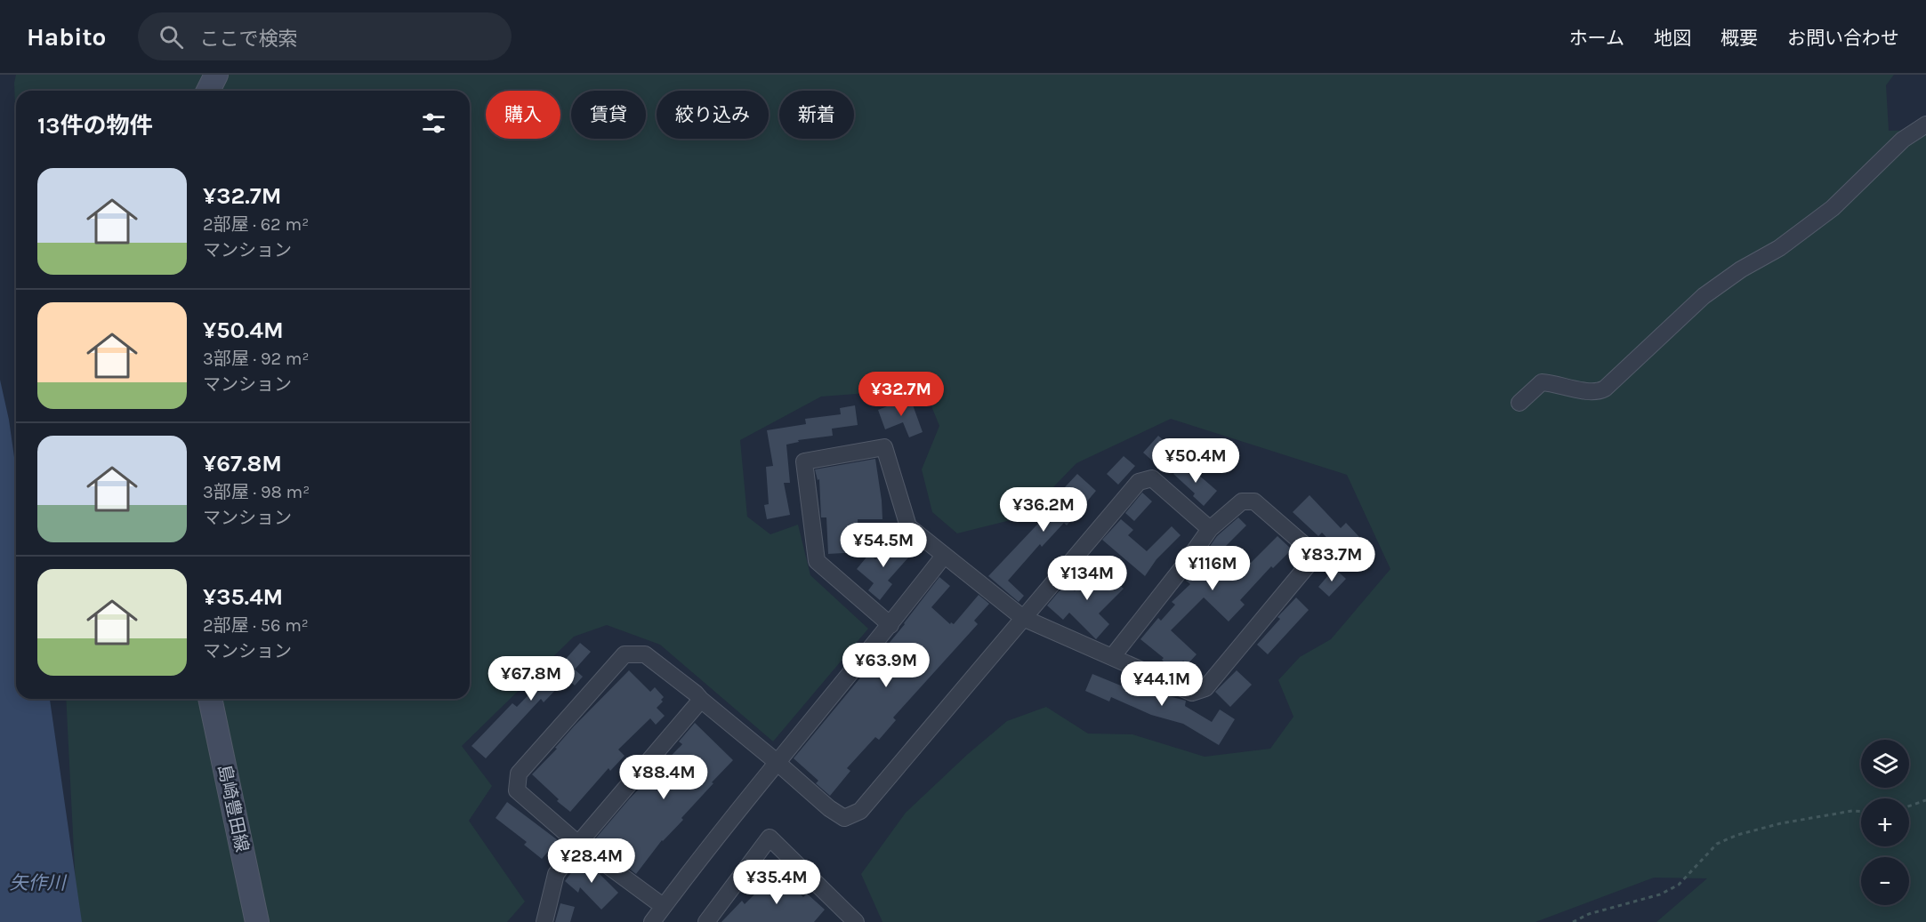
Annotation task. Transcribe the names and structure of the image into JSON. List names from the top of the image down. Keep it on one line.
{"streets":{"main road":["島崎豊田線"]},"water":["矢作川"],"page":{"header":"Habito","search":"ここで検索","nav":["ホーム","地図","概要","お問い合わせ"],"chip":["購入","賃貸","絞り込み","新着"],"heading":"13件の物件","list":[{"name":"¥32.7M","note":"2部屋 · 62 m² · マンション"},{"name":"¥50.4M","note":"3部屋 · 92 m² · マンション"},{"name":"¥67.8M","note":"3部屋 · 98 m² · マンション"},{"name":"¥35.4M","note":"2部屋 · 56 m² · マンション"}],"price":["¥32.7M","¥50.4M","¥36.2M","¥54.5M","¥83.7M","¥116M","¥134M","¥63.9M","¥67.8M","¥44.1M","¥88.4M","¥28.4M","¥35.4M"],"map_buttons":["+","−"]}}
